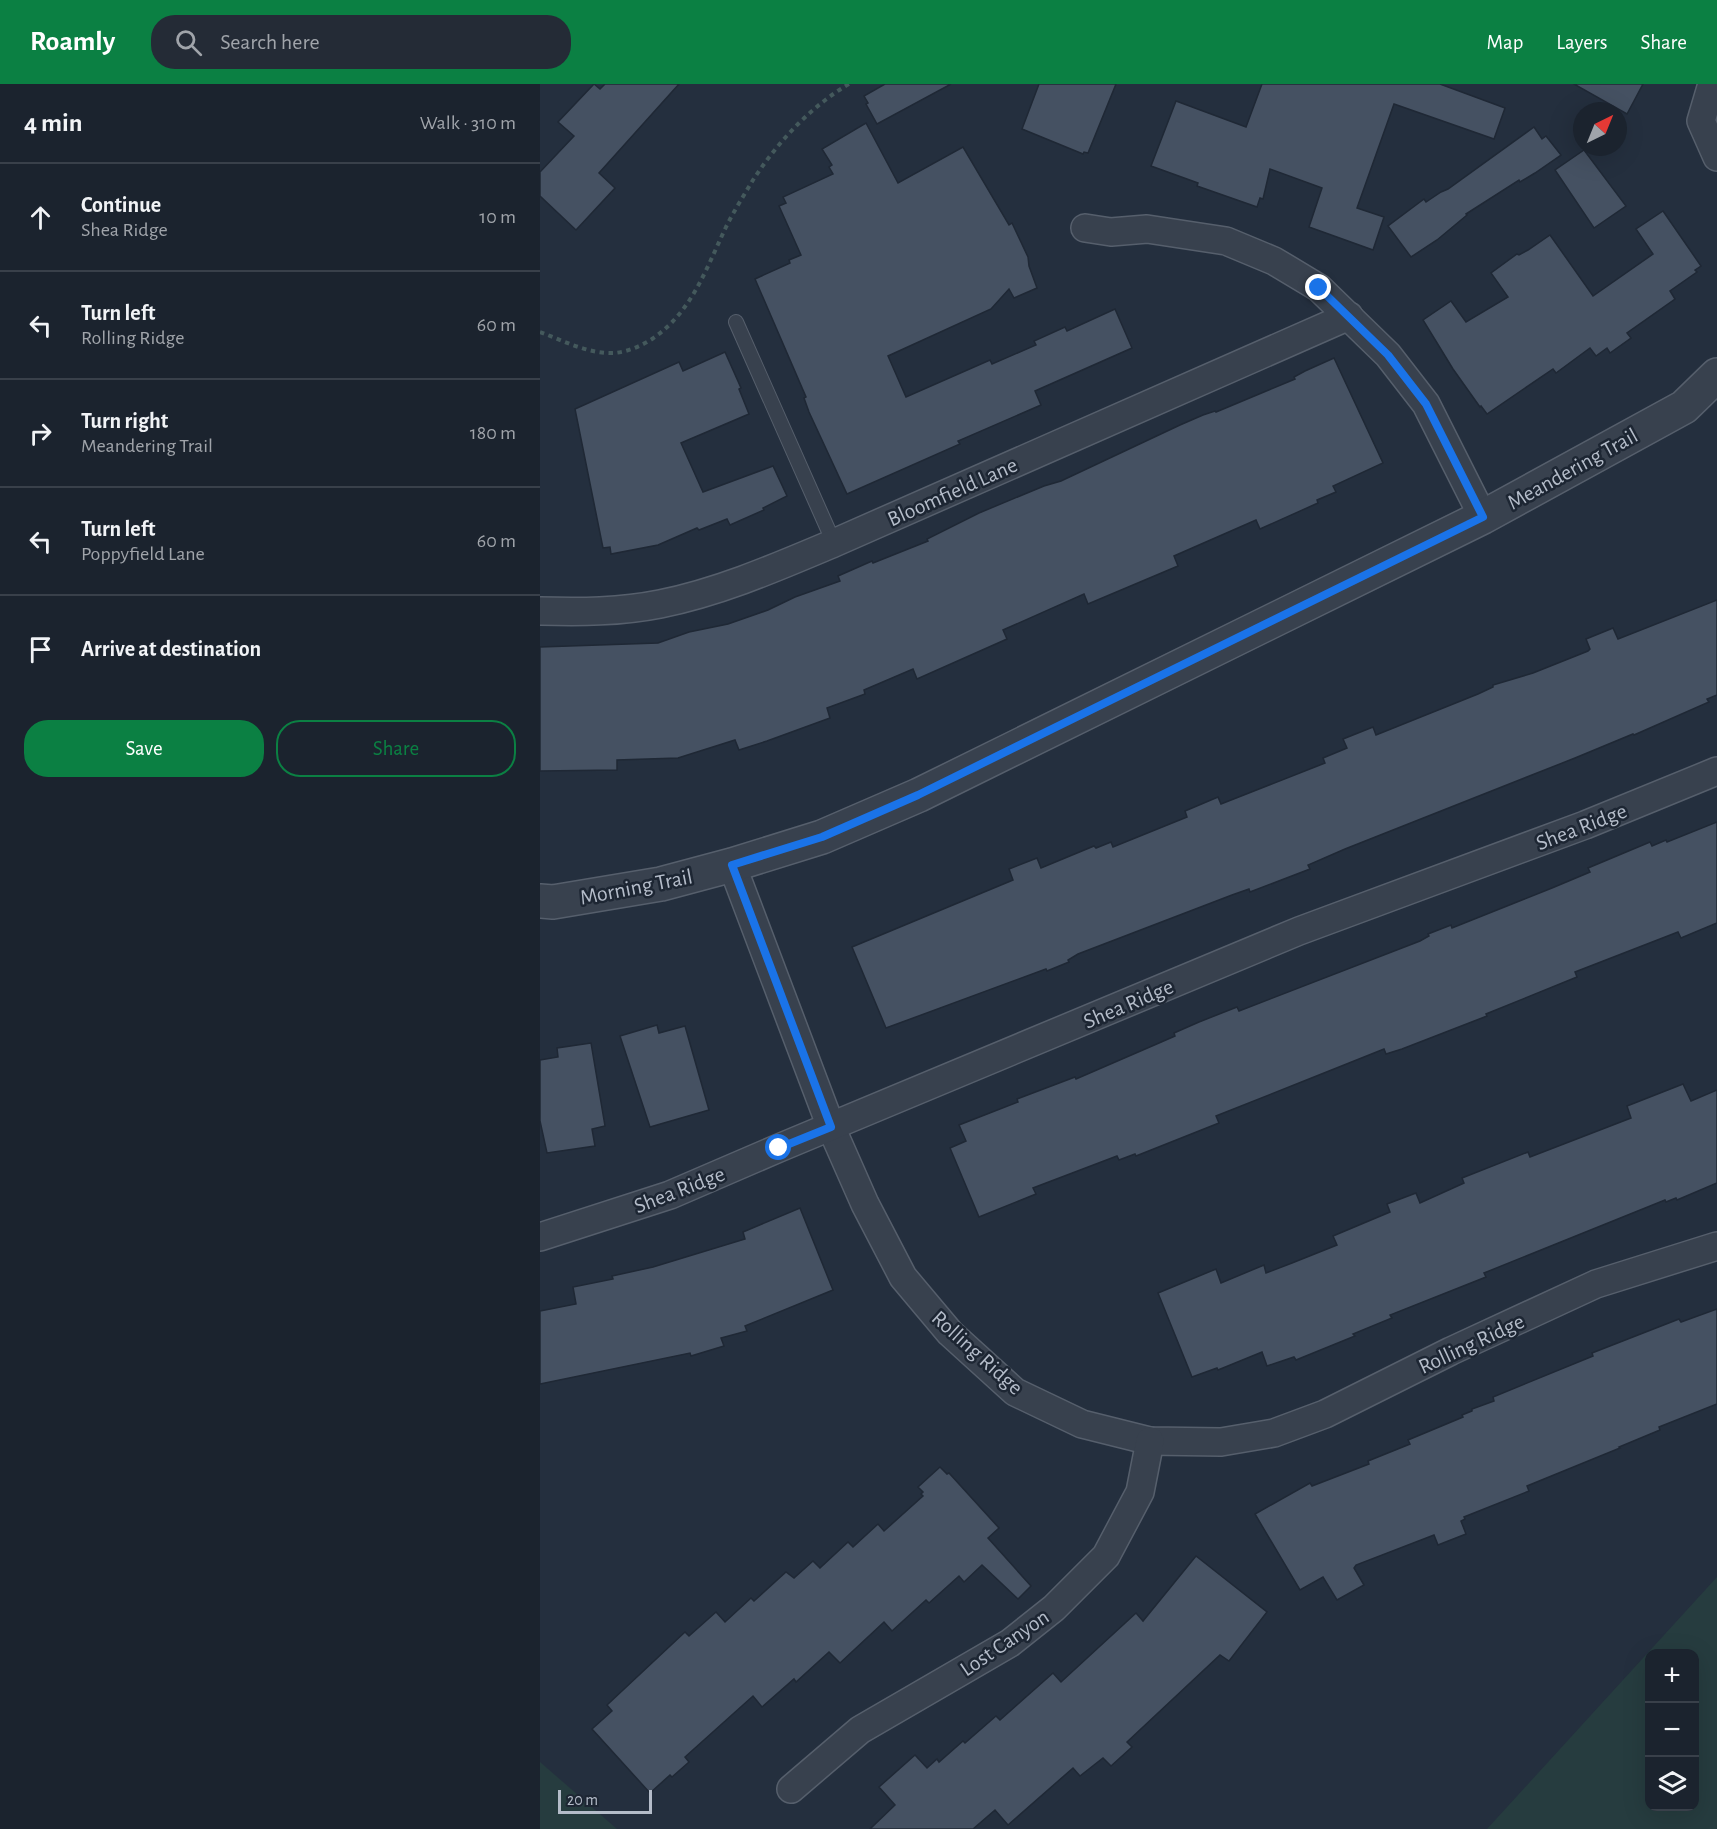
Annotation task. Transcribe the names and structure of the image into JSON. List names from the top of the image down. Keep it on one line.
{"streets":{"street":["Meandering Trail","Bloomfield Lane","Shea Ridge","Morning Trail","Rolling Ridge","Lost Canyon"]},"crossings":[["Meandering Trail","Morning Trail"],["Meandering Trail","Rolling Ridge"],["Shea Ridge","Rolling Ridge"],["Morning Trail","Rolling Ridge"],["Rolling Ridge","Lost Canyon"]],"scale_bar":"20 m","north":"top right","page":{"header":"Roamly","search":"Search here","nav":["Map","Layers","Share"],"heading":["4 min","Walk · 310 m"],"list":[["Continue","Shea Ridge","10 m"],["Turn left","Rolling Ridge","60 m"],["Turn right","Meandering Trail","180 m"],["Turn left","Poppyfield Lane","60 m"],"Arrive at destination"],"buttons":["Save","Share"],"map_buttons":["+","−"],"scale":"20 m"}}
